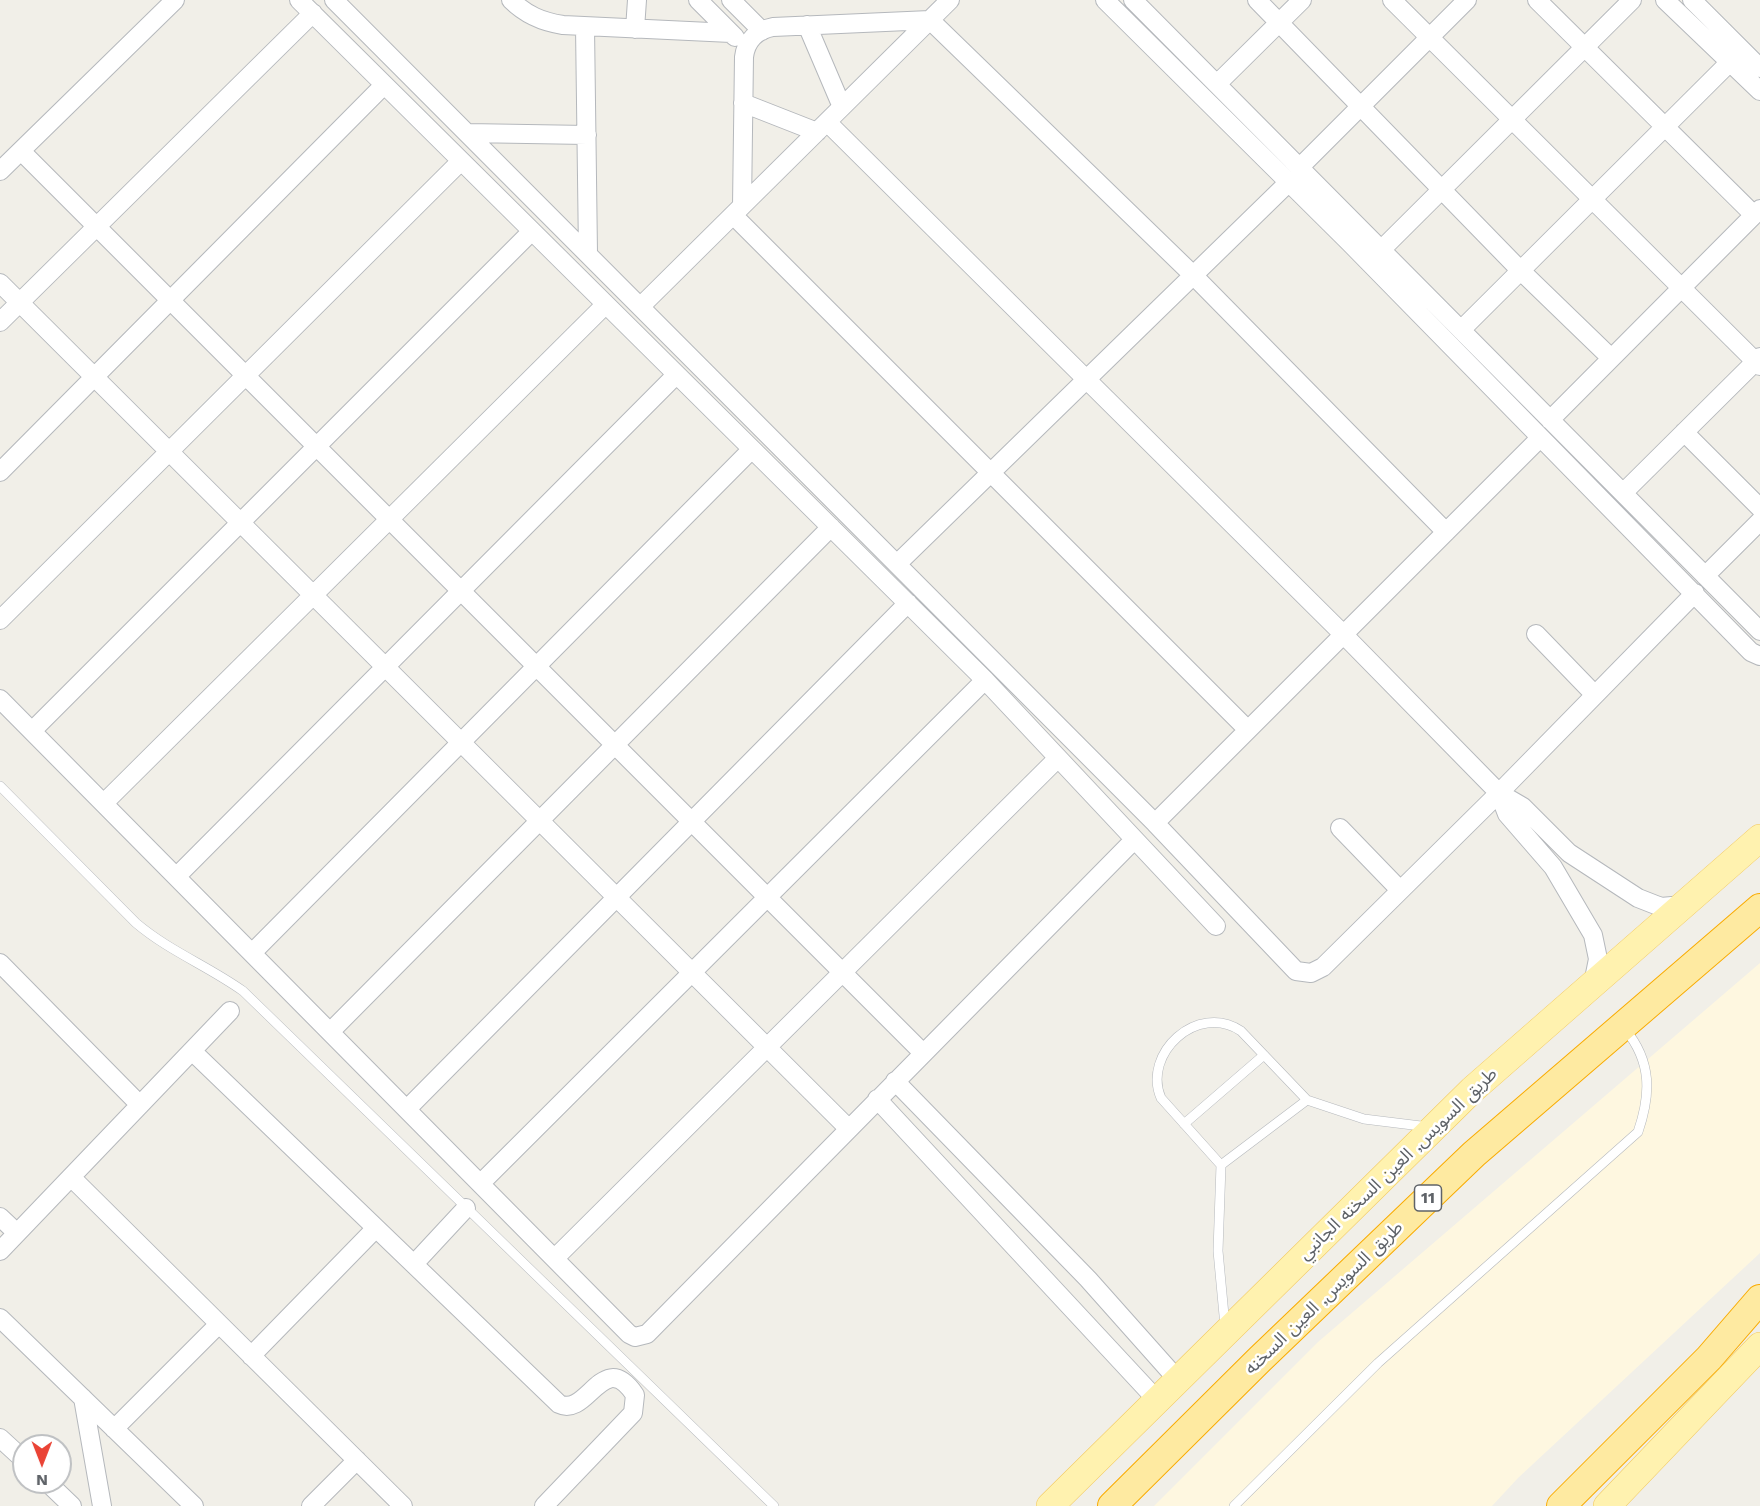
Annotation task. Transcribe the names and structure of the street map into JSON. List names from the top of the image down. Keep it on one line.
{"streets":{"highway":["11","طريق السويس, العين السخنه"],"main road":["طريق السويس, العين السخنه الجانبي"]},"north":"bottom"}
